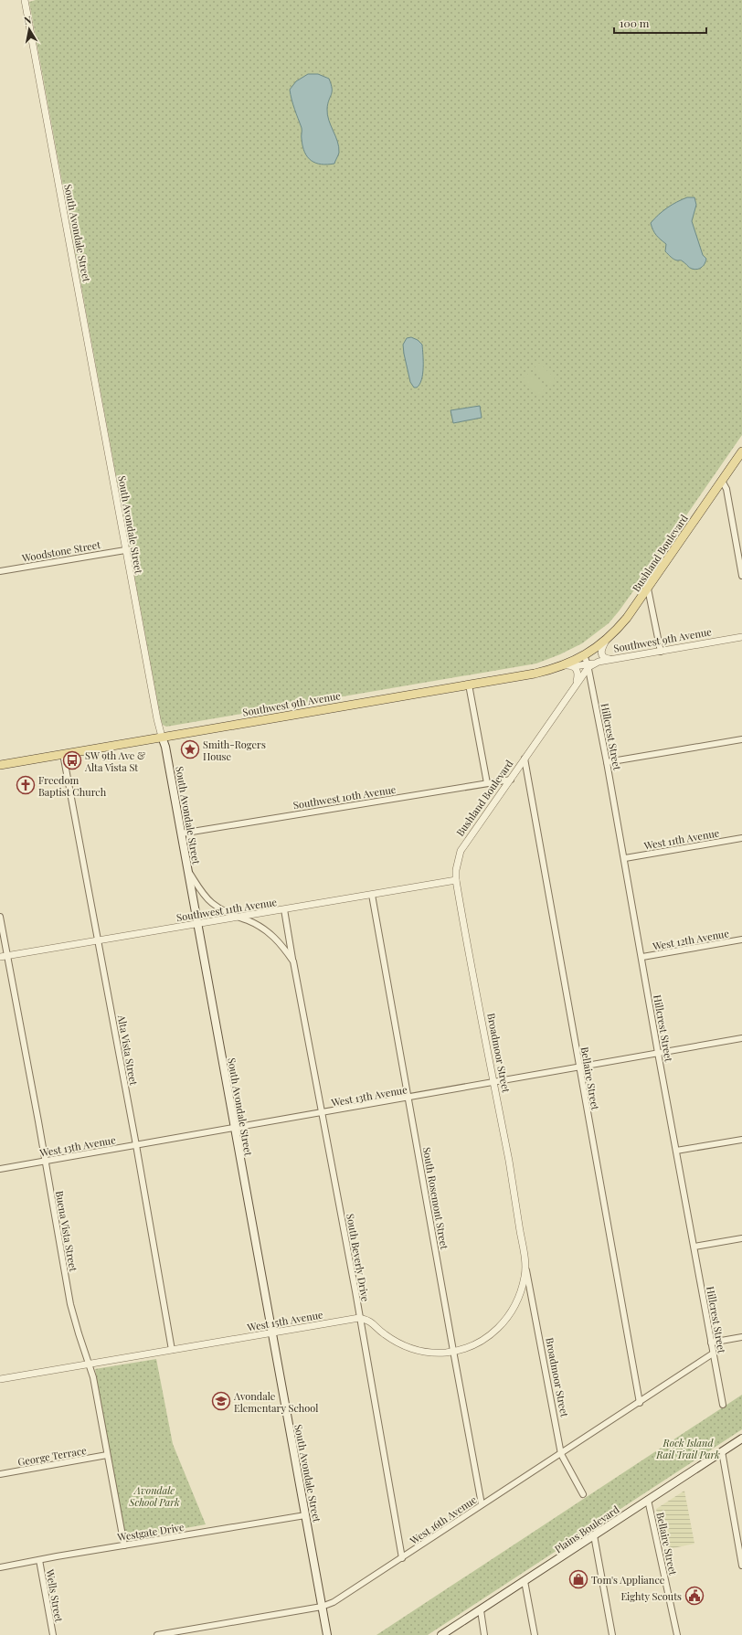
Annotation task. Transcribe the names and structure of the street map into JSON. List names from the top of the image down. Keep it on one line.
{"streets":{"main road":["South Avondale Street","Bushland Boulevard","Southwest 9th Avenue","Plains Boulevard"],"street":["Woodstone Street","Hillcrest Street","Southwest 10th Avenue","West 11th Avenue","Southwest 11th Avenue","West 12th Avenue","Alta Vista Street","Broadmoor Street","Bellaire Street","West 13th Avenue","South Rosemont Street","Buena Vista Street","South Beverly Drive","West 15th Avenue","George Terrace","West 16th Avenue","Westgate Drive","Wells Street"]},"crossings":[["South Avondale Street","Woodstone Street"],["South Avondale Street","Southwest 9th Avenue"],["South Avondale Street","Southwest 10th Avenue"],["South Avondale Street","Southwest 11th Avenue"],["South Avondale Street","West 13th Avenue"],["South Avondale Street","South Beverly Drive"],["South Avondale Street","West 15th Avenue"],["South Avondale Street","West 16th Avenue"],["South Avondale Street","Westgate Drive"],["Bushland Boulevard","Southwest 9th Avenue"],["Bushland Boulevard","Hillcrest Street"],["Bushland Boulevard","Southwest 10th Avenue"],["Bushland Boulevard","Broadmoor Street"],["Bushland Boulevard","Bellaire Street"],["Southwest 9th Avenue","Hillcrest Street"],["Southwest 9th Avenue","Alta Vista Street"],["Hillcrest Street","West 11th Avenue"],["Hillcrest Street","West 12th Avenue"],["Hillcrest Street","West 13th Avenue"],["Hillcrest Street","West 16th Avenue"],["Southwest 11th Avenue","Alta Vista Street"],["Southwest 11th Avenue","Broadmoor Street"],["Southwest 11th Avenue","South Rosemont Street"],["Southwest 11th Avenue","Buena Vista Street"],["Southwest 11th Avenue","South Beverly Drive"],["Alta Vista Street","West 13th Avenue"],["Alta Vista Street","West 15th Avenue"],["Broadmoor Street","West 13th Avenue"],["Broadmoor Street","South Rosemont Street"],["Broadmoor Street","West 16th Avenue"],["Bellaire Street","West 13th Avenue"],["Bellaire Street","West 16th Avenue"],["Bellaire Street","Plains Boulevard"],["West 13th Avenue","South Rosemont Street"],["West 13th Avenue","Buena Vista Street"],["West 13th Avenue","South Beverly Drive"],["South Rosemont Street","West 16th Avenue"],["Buena Vista Street","West 15th Avenue"],["Buena Vista Street","George Terrace"],["Buena Vista Street","Westgate Drive"],["South Beverly Drive","West 15th Avenue"],["South Beverly Drive","West 16th Avenue"],["Westgate Drive","Wells Street"]],"parks":["Rock Island Rail Trail Park","Avondale School Park"],"places":{"place":["Smith-Rogers House"],"bus stop":["SW 9th Ave & Alta Vista St"],"church":["Freedom Baptist Church"],"school or university":["Avondale Elementary School"],"shop":["Tom's Appliance"],"public building":["Eighty Scouts"]},"scale_bar":"100 m","north":"top"}
